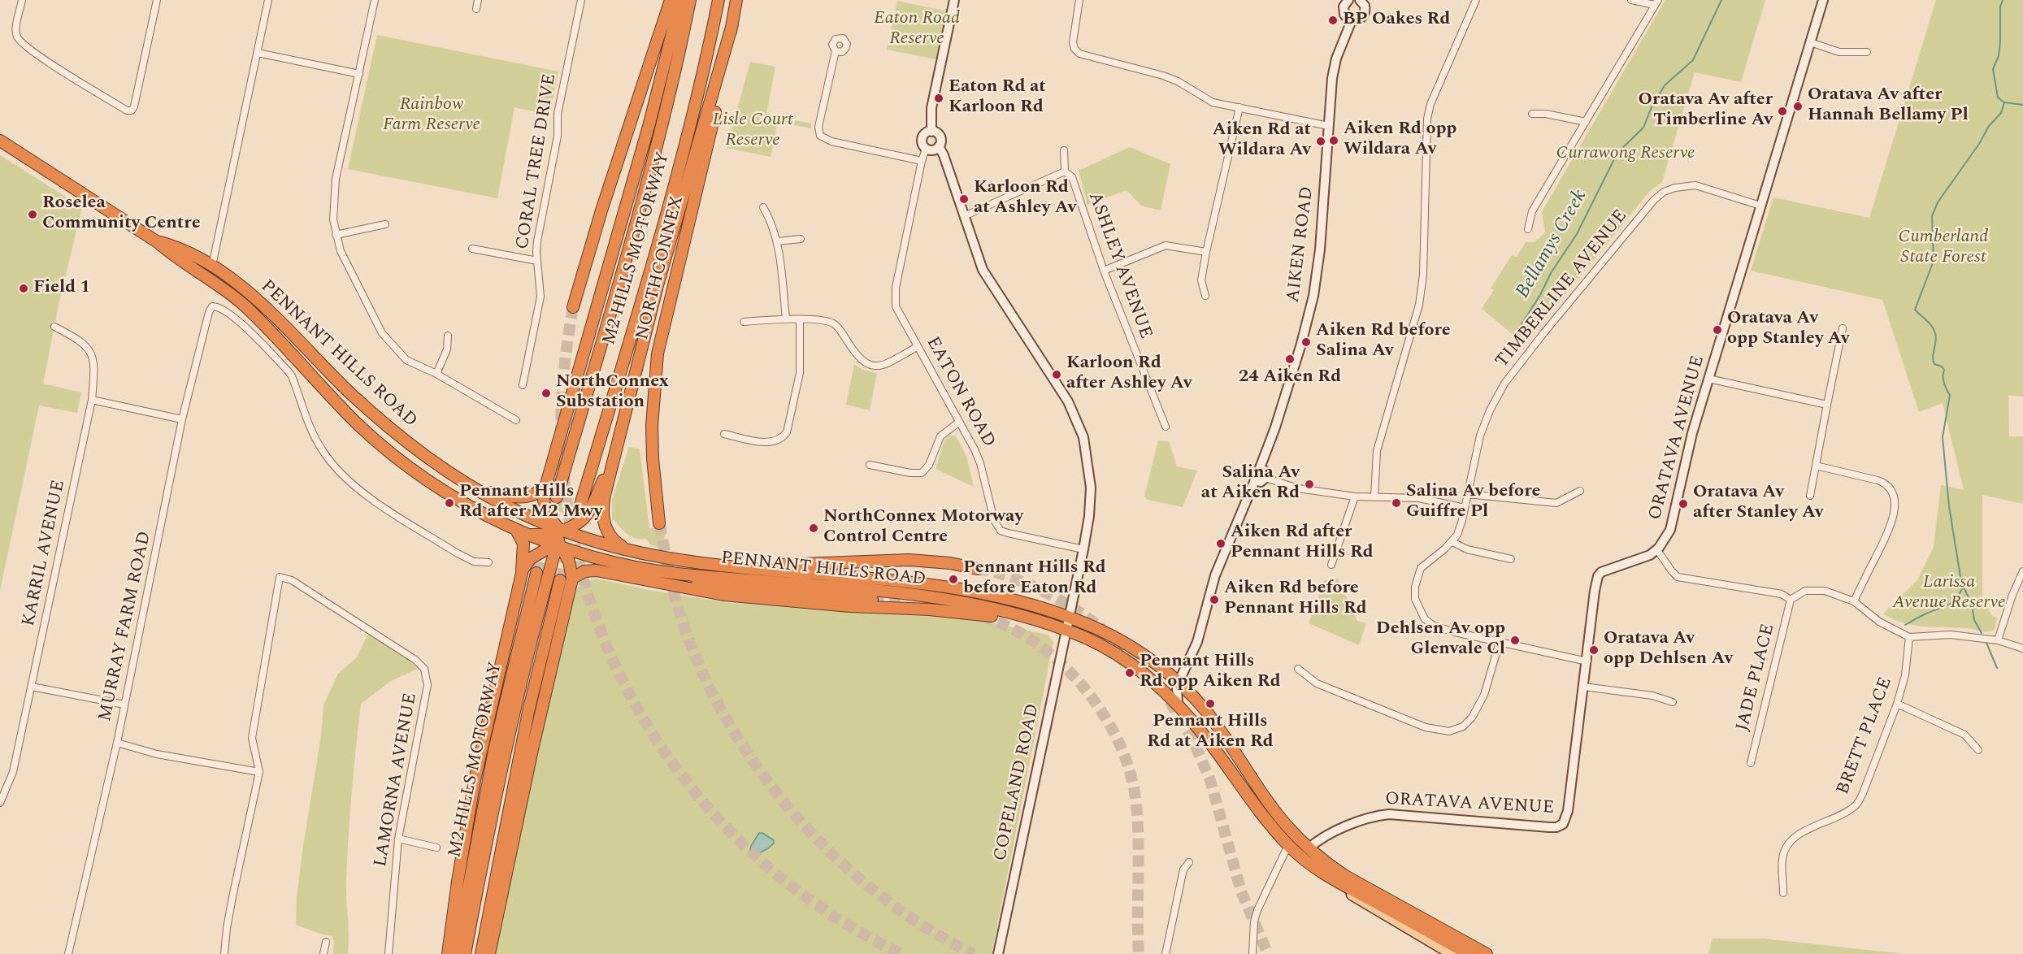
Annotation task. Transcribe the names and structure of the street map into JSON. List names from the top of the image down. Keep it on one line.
{"streets":{"highway":["M2 HILLS MOTORWAY","NORTHCONNEX","PENNANT HILLS ROAD"],"street":["CORAL TREE DRIVE","AIKEN ROAD","ASHLEY AVENUE","TIMBERLINE AVENUE","EATON ROAD","ORATAVA AVENUE","KARRIL AVENUE","MURRAY FARM ROAD","JADE PLACE","BRETT PLACE","LAMORNA AVENUE","COPELAND ROAD"]},"crossings":[["TIMBERLINE AVENUE","ORATAVA AVENUE"],["PENNANT HILLS ROAD","ORATAVA AVENUE"],["PENNANT HILLS ROAD","COPELAND ROAD"]],"water":["Bellamys Creek"],"parks":["Eaton Road Reserve","Rainbow Farm Reserve","Lisle Court Reserve","Currawong Reserve","Cumberland State Forest","Larissa Avenue Reserve"],"places":["BP Oakes Rd","Eaton Rd at Karloon Rd","Oratava Av after Hannah Bellamy Pl","Oratava Av after Timberline Av","Aiken Rd opp Wildara Av","Aiken Rd at Wildara Av","Karloon Rd at Ashley Av","Roselea Community Centre","Field 1","Oratava Av opp Stanley Av","Aiken Rd before Salina Av","24 Aiken Rd","Karloon Rd after Ashley Av","NorthConnex Substation","Salina Av at Aiken Rd","Pennant Hills Rd after M2 Mwy","Salina Av before Guiffre Pl","Oratava Av after Stanley Av","NorthConnex Motorway Control Centre","Aiken Rd after Pennant Hills Rd","Pennant Hills Rd before Eaton Rd","Aiken Rd before Pennant Hills Rd","Dehlsen Av opp Glenvale Cl","Oratava Av opp Dehlsen Av","Pennant Hills Rd opp Aiken Rd","Pennant Hills Rd at Aiken Rd"]}
